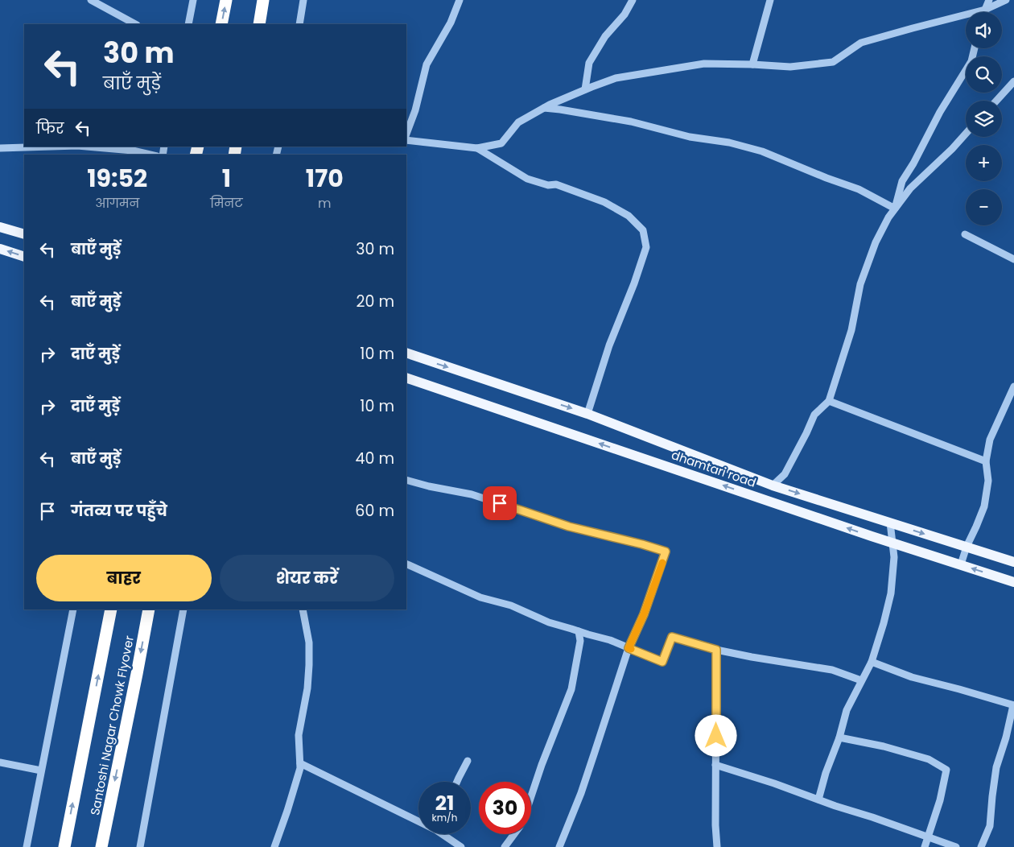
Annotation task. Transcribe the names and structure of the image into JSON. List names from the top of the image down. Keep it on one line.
{"streets":{"highway":["Santoshi Nagar Chowk Flyover"],"main road":["dhamtari road"]},"page":{"map_buttons":["+","−"],"turn":["30 m","बाएँ मुड़ें"],"then":"फिर","eta":["19:52","आगमन","1","मिनट","170","m"],"list":[{"name":"बाएँ मुड़ें","value":"30 m"},{"name":"बाएँ मुड़ें","value":"20 m"},{"name":"दाएँ मुड़ें","value":"10 m"},{"name":"दाएँ मुड़ें","value":"10 m"},{"name":"बाएँ मुड़ें","value":"40 m"},{"name":"गंतव्य पर पहुँचे","value":"60 m"}],"buttons":["बाहर","शेयर करें"],"speed":"21 km/h","limit":"30"}}
